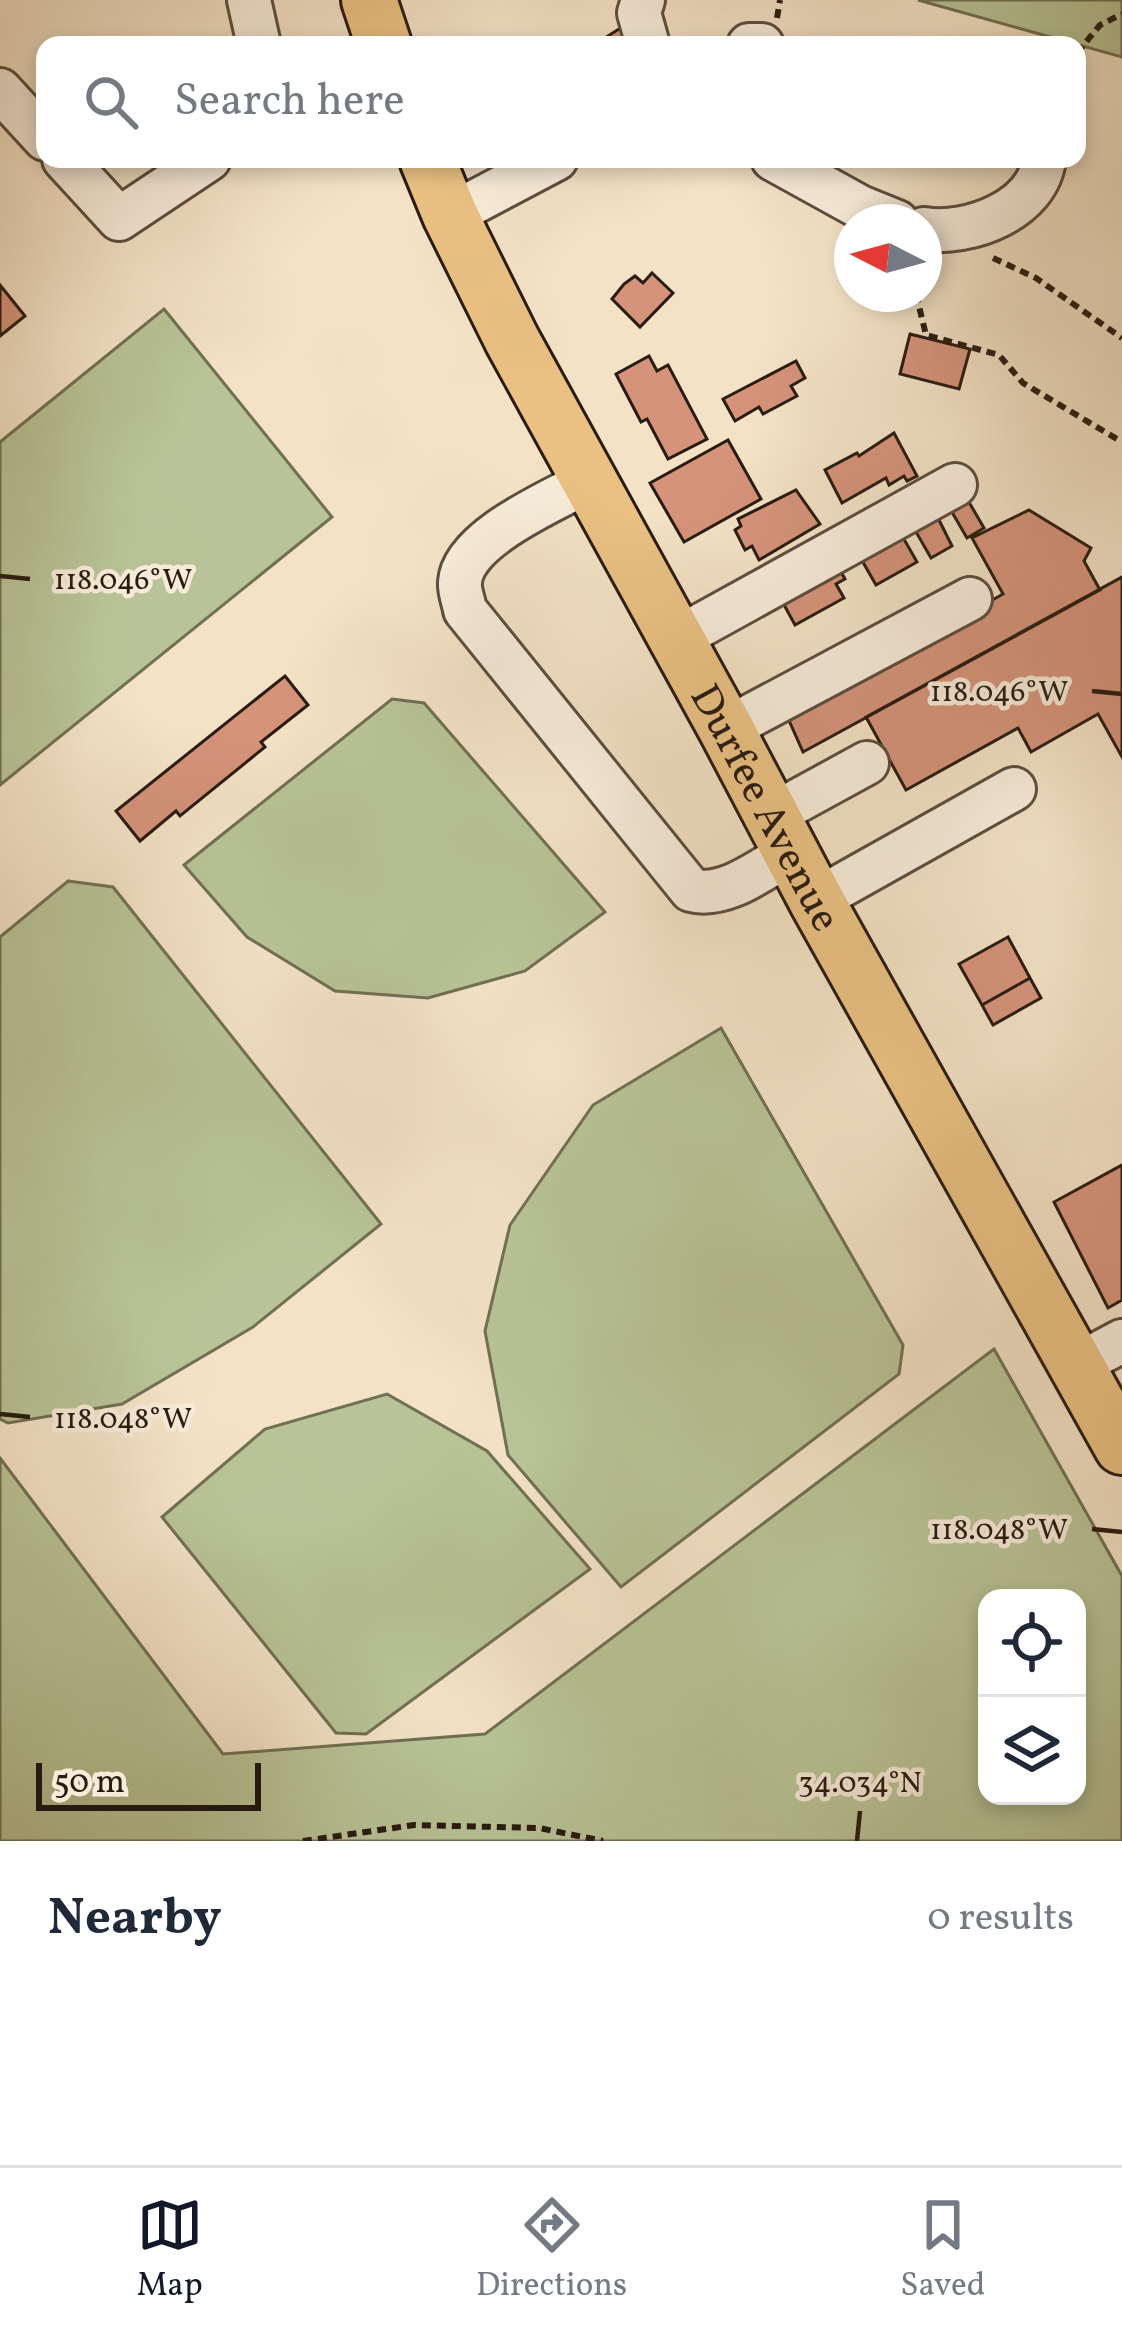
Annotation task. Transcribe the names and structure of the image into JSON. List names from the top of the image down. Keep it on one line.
{"streets":{"main road":["Durfee Avenue"]},"scale_bar":"50 m","north":"left","page":{"search":"Search here","scale":"50 m","heading":["Nearby","0 results"],"nav":["Map","Directions","Saved"]},"coordinates":["118.046°W","118.048°W","34.034°N"]}
